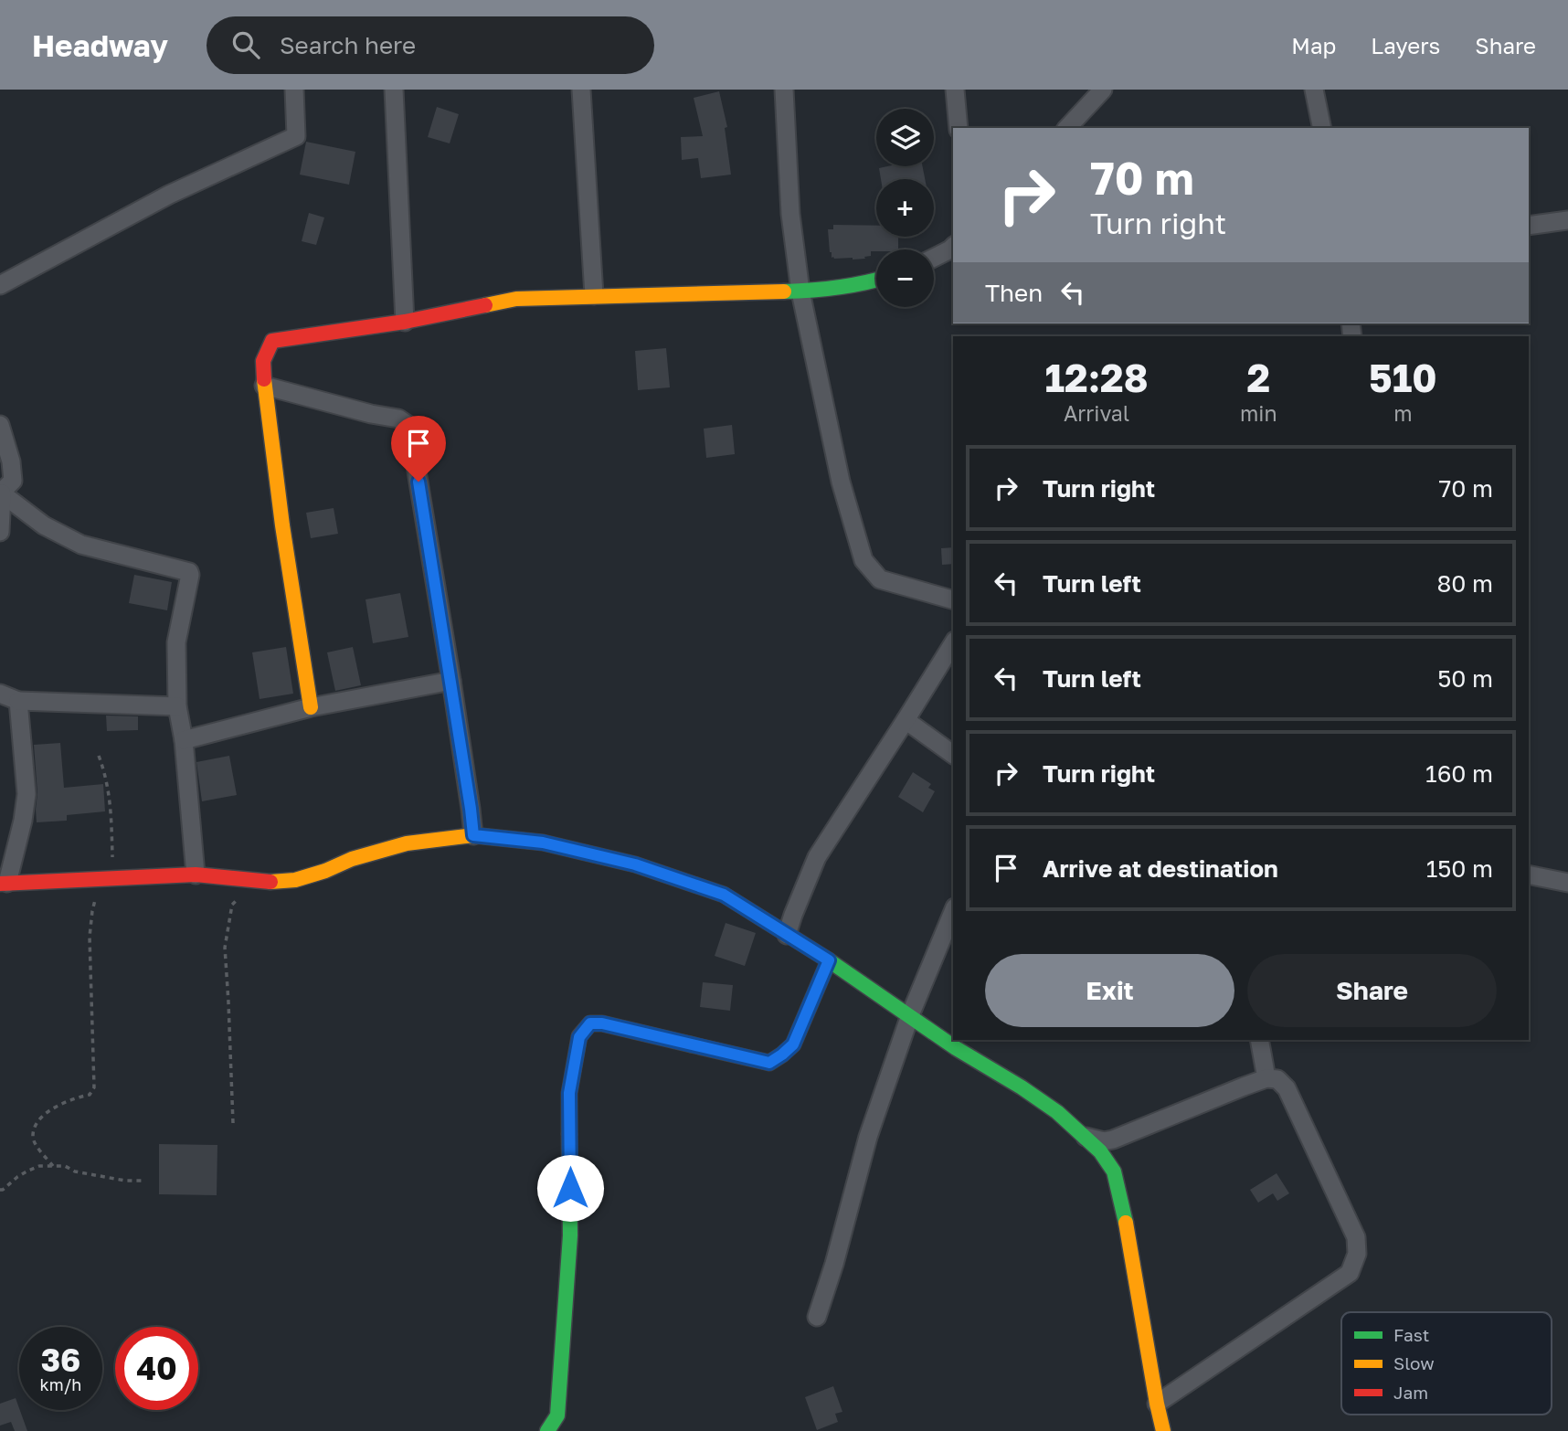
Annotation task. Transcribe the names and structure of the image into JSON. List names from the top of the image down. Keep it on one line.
{"legend":["Fast","Slow","Jam"],"page":{"header":"Headway","search":"Search here","nav":["Map","Layers","Share"],"map_buttons":["+","−"],"turn":["70 m","Turn right"],"then":"Then","eta":["12:28","Arrival","2","min","510","m"],"list":[{"name":"Turn right","value":"70 m"},{"name":"Turn left","value":"80 m"},{"name":"Turn left","value":"50 m"},{"name":"Turn right","value":"160 m"},{"name":"Arrive at destination","value":"150 m"}],"buttons":["Exit","Share"],"speed":"36 km/h","limit":"40"}}
